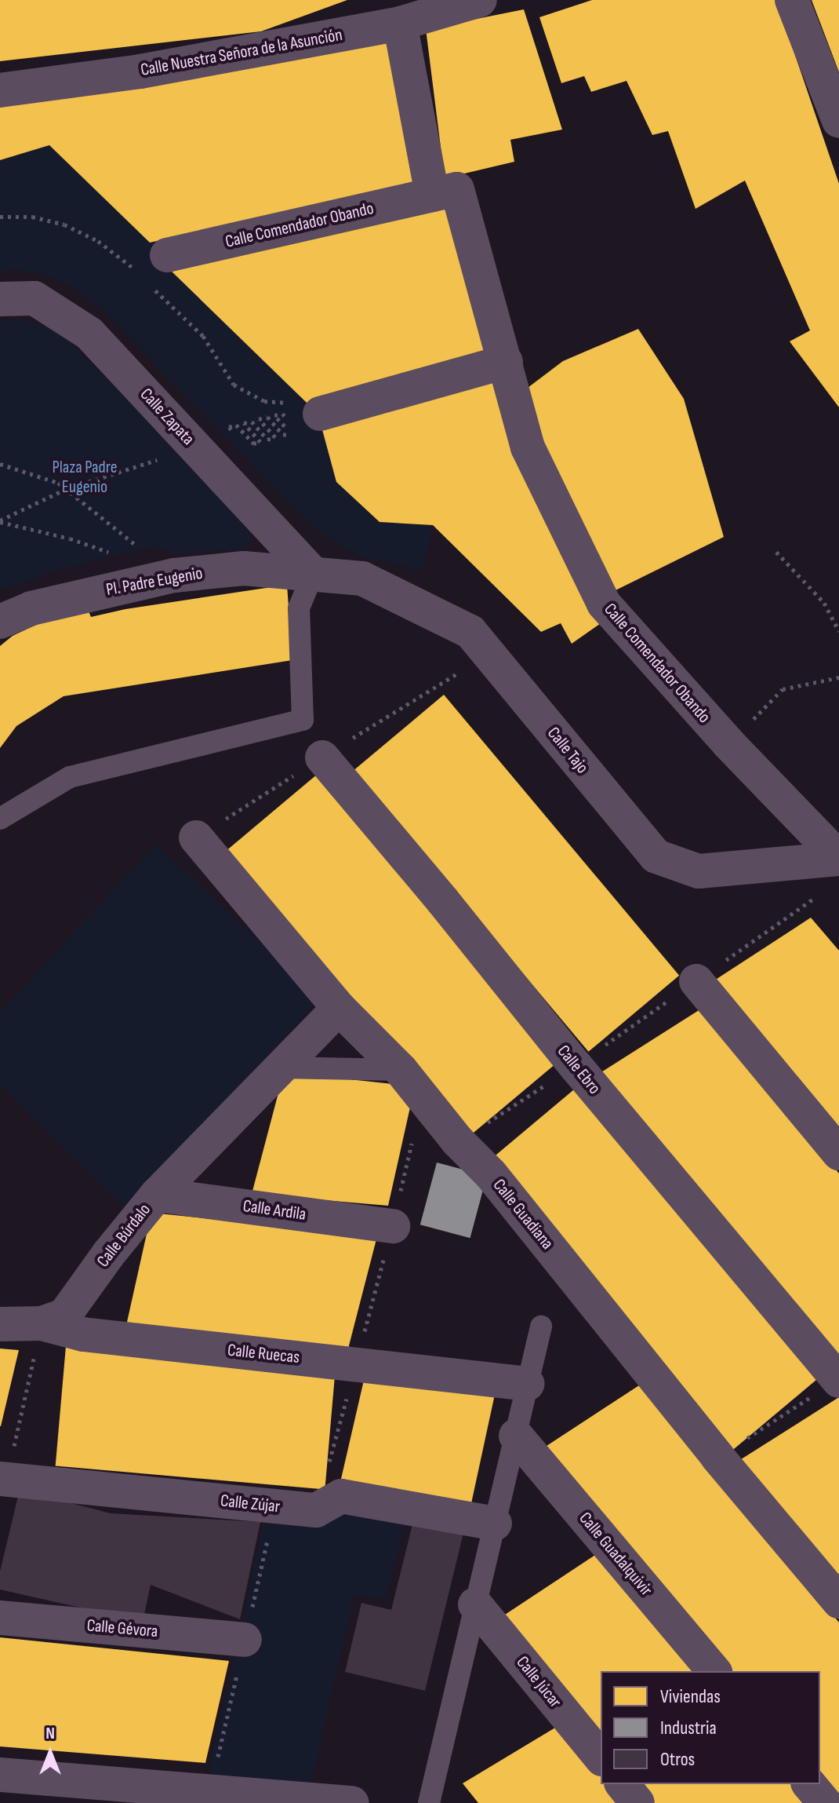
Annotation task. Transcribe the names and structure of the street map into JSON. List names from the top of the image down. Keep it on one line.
{"streets":{"street":["Calle Nuestra Señora de la Asunción","Calle Comendador Obando","Calle Zapata","Pl. Padre Eugenio","Calle Tajo","Calle Ebro","Calle Ardila","Calle Guadiana","Calle Búrdalo","Calle Ruecas","Calle Zújar","Calle Guadalquivir","Calle Gévora","Calle Júcar"]},"crossings":[["Calle Comendador Obando","Calle Tajo"],["Calle Zapata","Pl. Padre Eugenio"],["Calle Zapata","Calle Tajo"],["Pl. Padre Eugenio","Calle Tajo"],["Calle Ardila","Calle Búrdalo"],["Calle Guadiana","Calle Búrdalo"],["Calle Búrdalo","Calle Ruecas"]],"parks":["Plaza Padre Eugenio"],"legend":["Viviendas","Industria","Otros"],"north":"top"}
